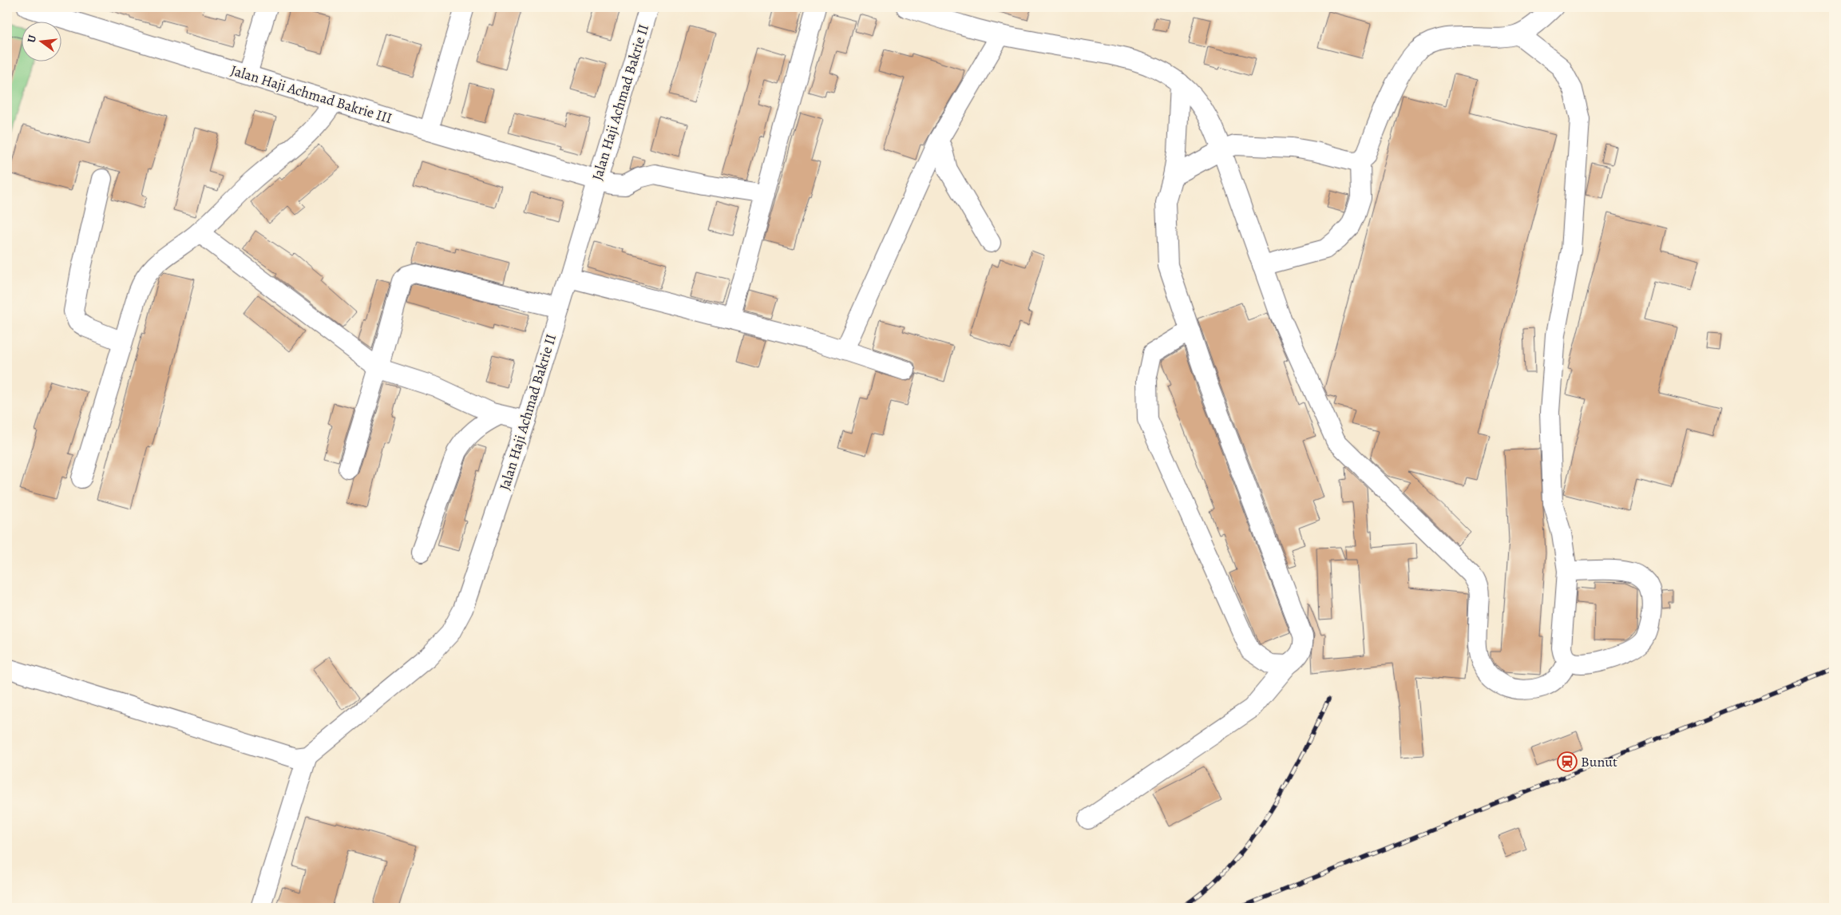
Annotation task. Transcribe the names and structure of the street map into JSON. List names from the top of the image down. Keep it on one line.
{"streets":{"street":["Jalan Haji Achmad Bakrie III","Jalan Haji Achmad Bakrie II"]},"crossings":[["Jalan Haji Achmad Bakrie III","Jalan Haji Achmad Bakrie II"]],"places":{"station":["Bunut"]},"north":"left"}
